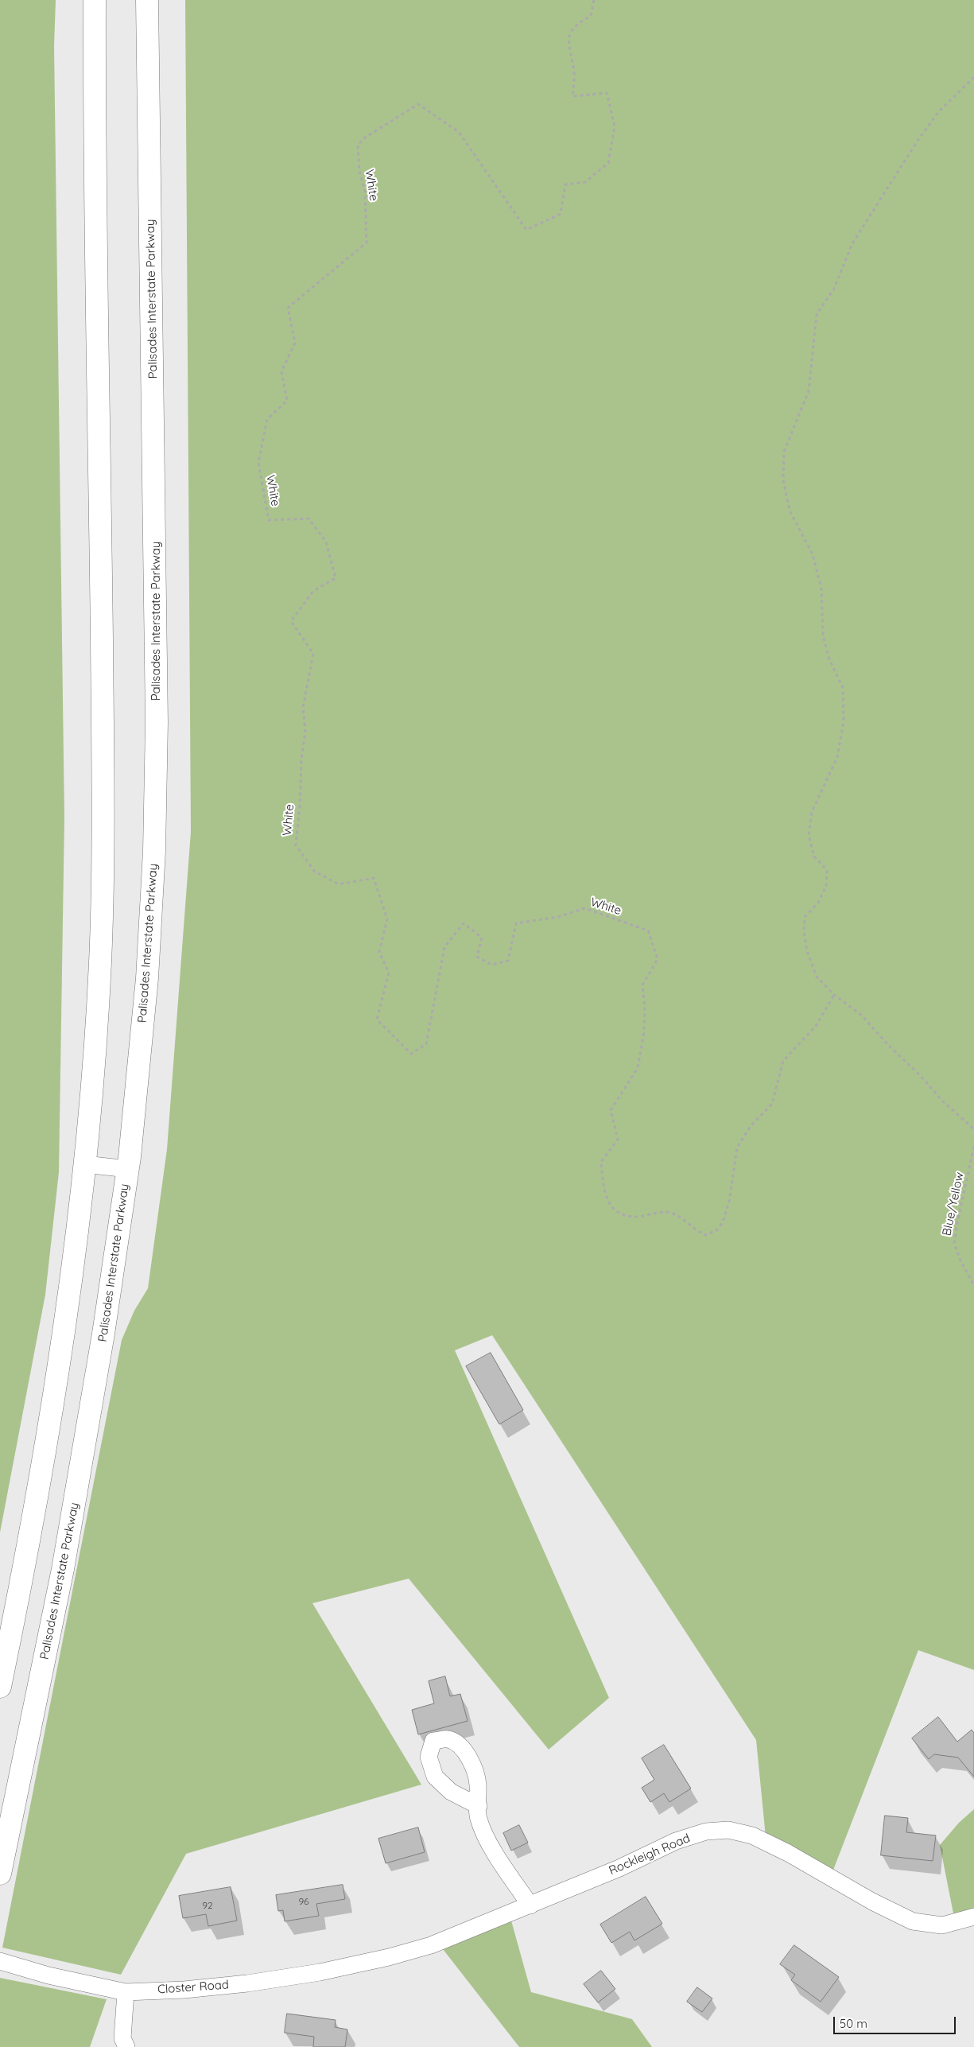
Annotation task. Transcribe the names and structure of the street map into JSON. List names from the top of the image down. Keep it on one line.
{"streets":{"highway":["Palisades Interstate Parkway"],"street":["Rockleigh Road","Closter Road"],"path":["White","Blue/Yellow"]},"crossings":[["Rockleigh Road","Closter Road"]],"house_numbers":["96","92"],"scale_bar":"50 m"}
